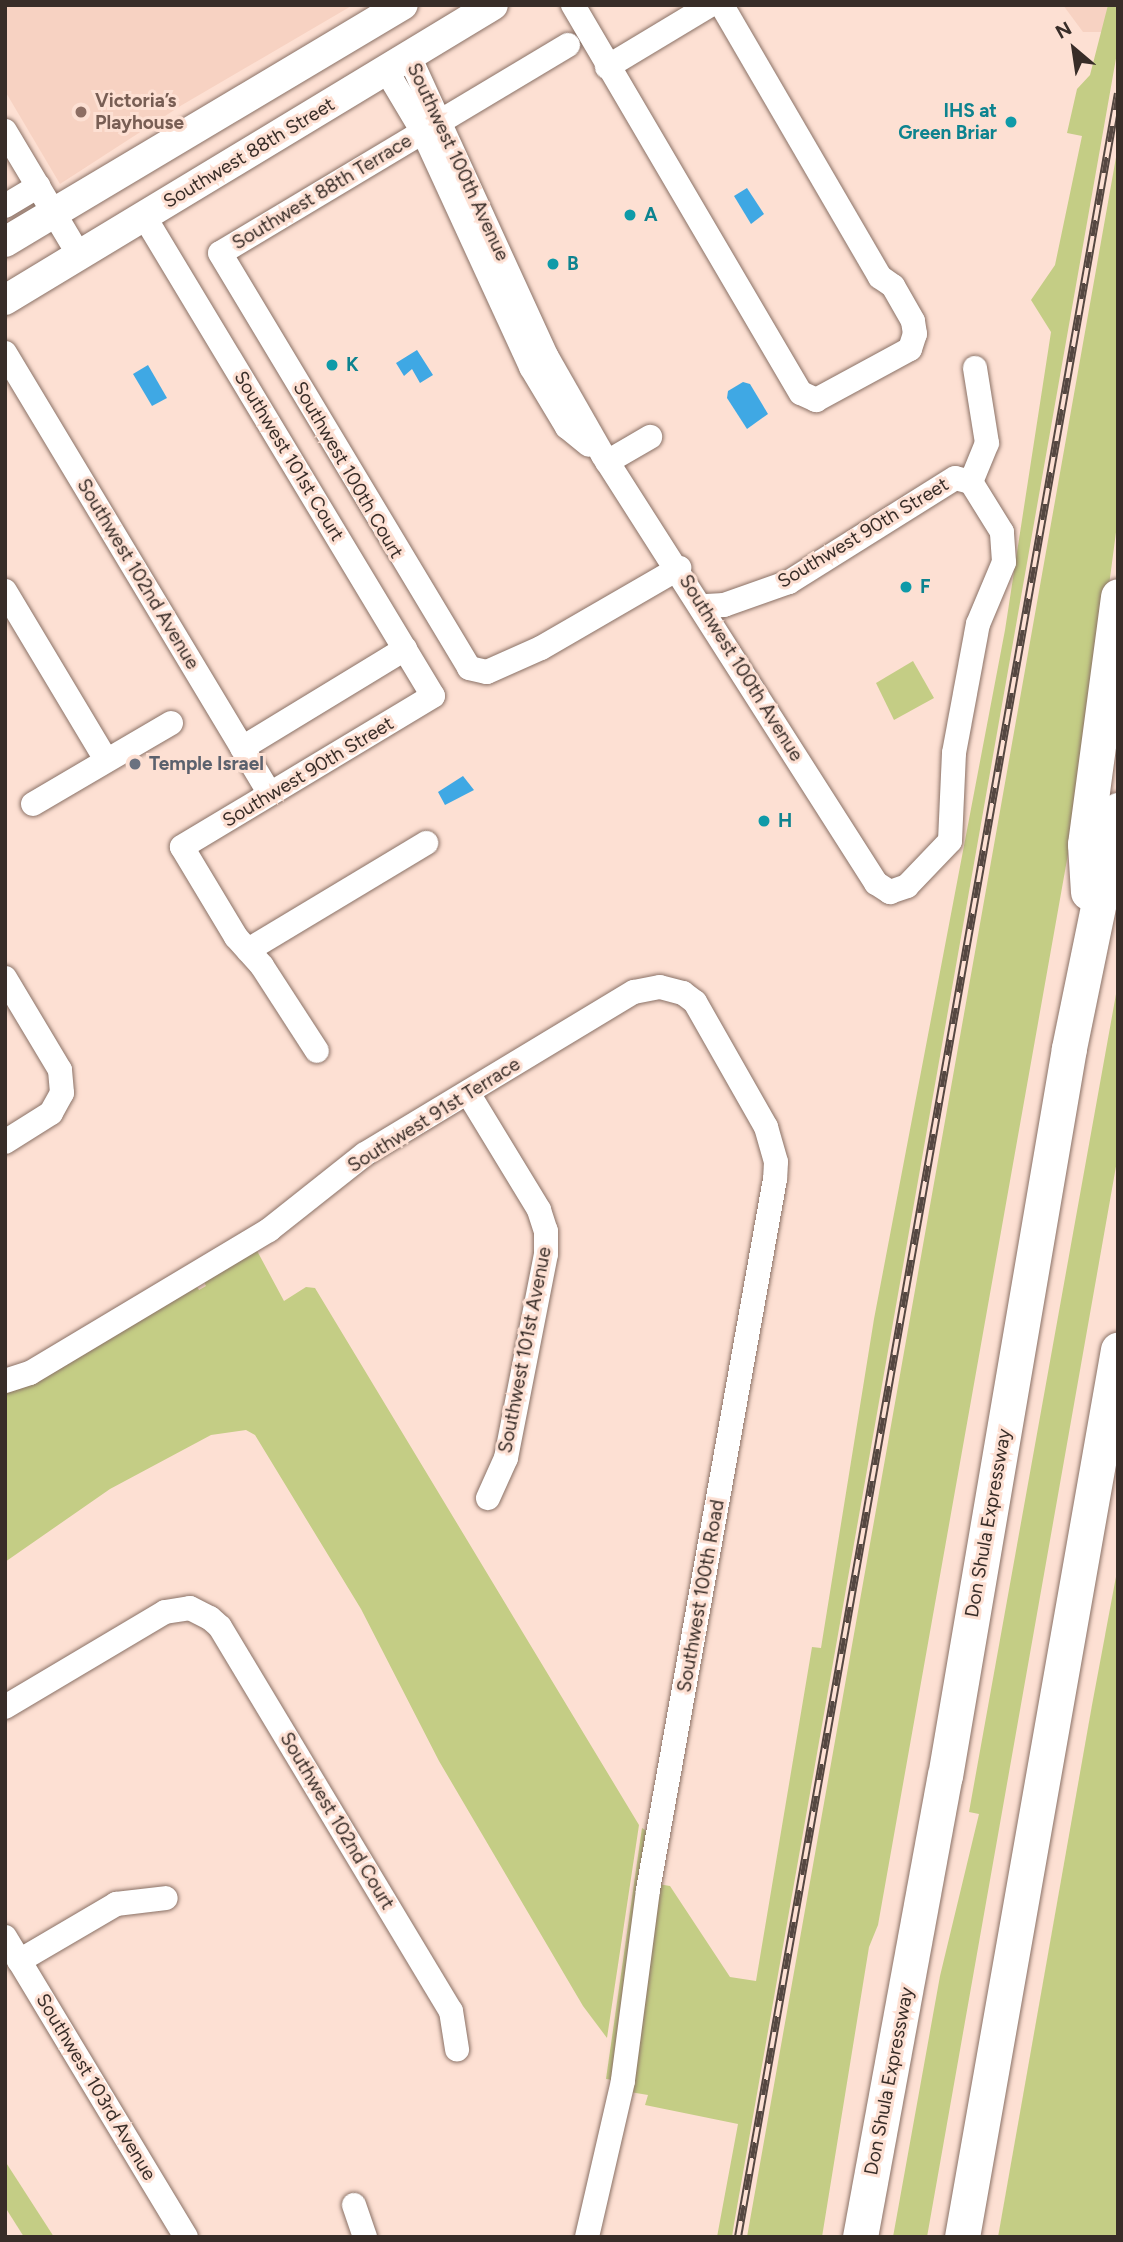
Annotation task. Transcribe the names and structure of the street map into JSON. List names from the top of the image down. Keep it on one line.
{"streets":{"highway":["Don Shula Expressway"],"main road":["Southwest 88th Street"],"street":["Southwest 100th Avenue","Southwest 88th Terrace","Southwest 101st Court","Southwest 100th Court","Southwest 90th Street","Southwest 102nd Avenue","Southwest 91st Terrace","Southwest 101st Avenue","Southwest 100th Road","Southwest 102nd Court","Southwest 103rd Avenue"]},"crossings":[["Southwest 88th Street","Southwest 100th Avenue"],["Southwest 88th Street","Southwest 101st Court"],["Southwest 100th Avenue","Southwest 88th Terrace"],["Southwest 100th Avenue","Southwest 100th Court"],["Southwest 100th Avenue","Southwest 90th Street"],["Southwest 88th Terrace","Southwest 100th Court"],["Southwest 101st Court","Southwest 90th Street"],["Southwest 90th Street","Southwest 102nd Avenue"],["Southwest 91st Terrace","Southwest 101st Avenue"],["Southwest 91st Terrace","Southwest 100th Road"]],"places":["Victoria’s Playhouse","IHS at Green Briar","A","B","K","F","Temple Israel","H"],"north":"top left"}
